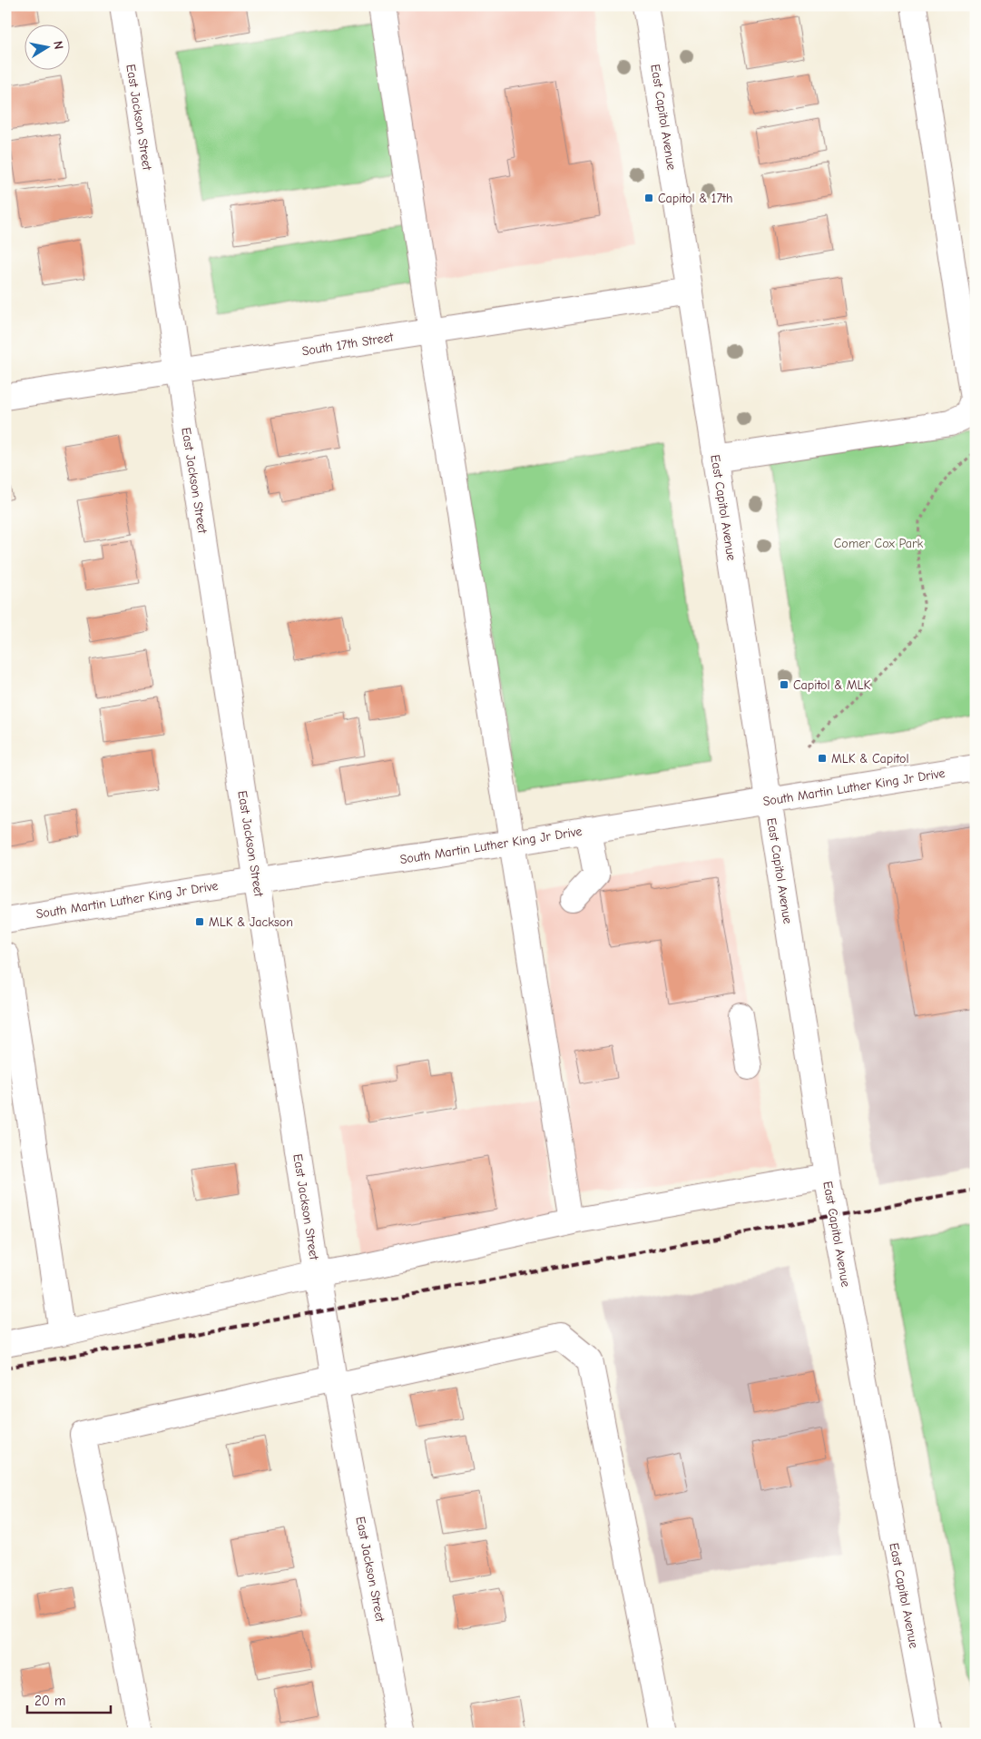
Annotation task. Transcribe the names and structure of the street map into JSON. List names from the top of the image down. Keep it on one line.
{"streets":{"street":["East Jackson Street","East Capitol Avenue","South 17th Street","South Martin Luther King Jr Drive"]},"crossings":[["East Jackson Street","South 17th Street"],["East Jackson Street","South Martin Luther King Jr Drive"],["East Capitol Avenue","South 17th Street"],["East Capitol Avenue","South Martin Luther King Jr Drive"]],"parks":["Comer Cox Park"],"places":{"transit":["Capitol & 17th","Capitol & MLK","MLK & Capitol","MLK & Jackson"]},"scale_bar":"20 m","north":"right"}
